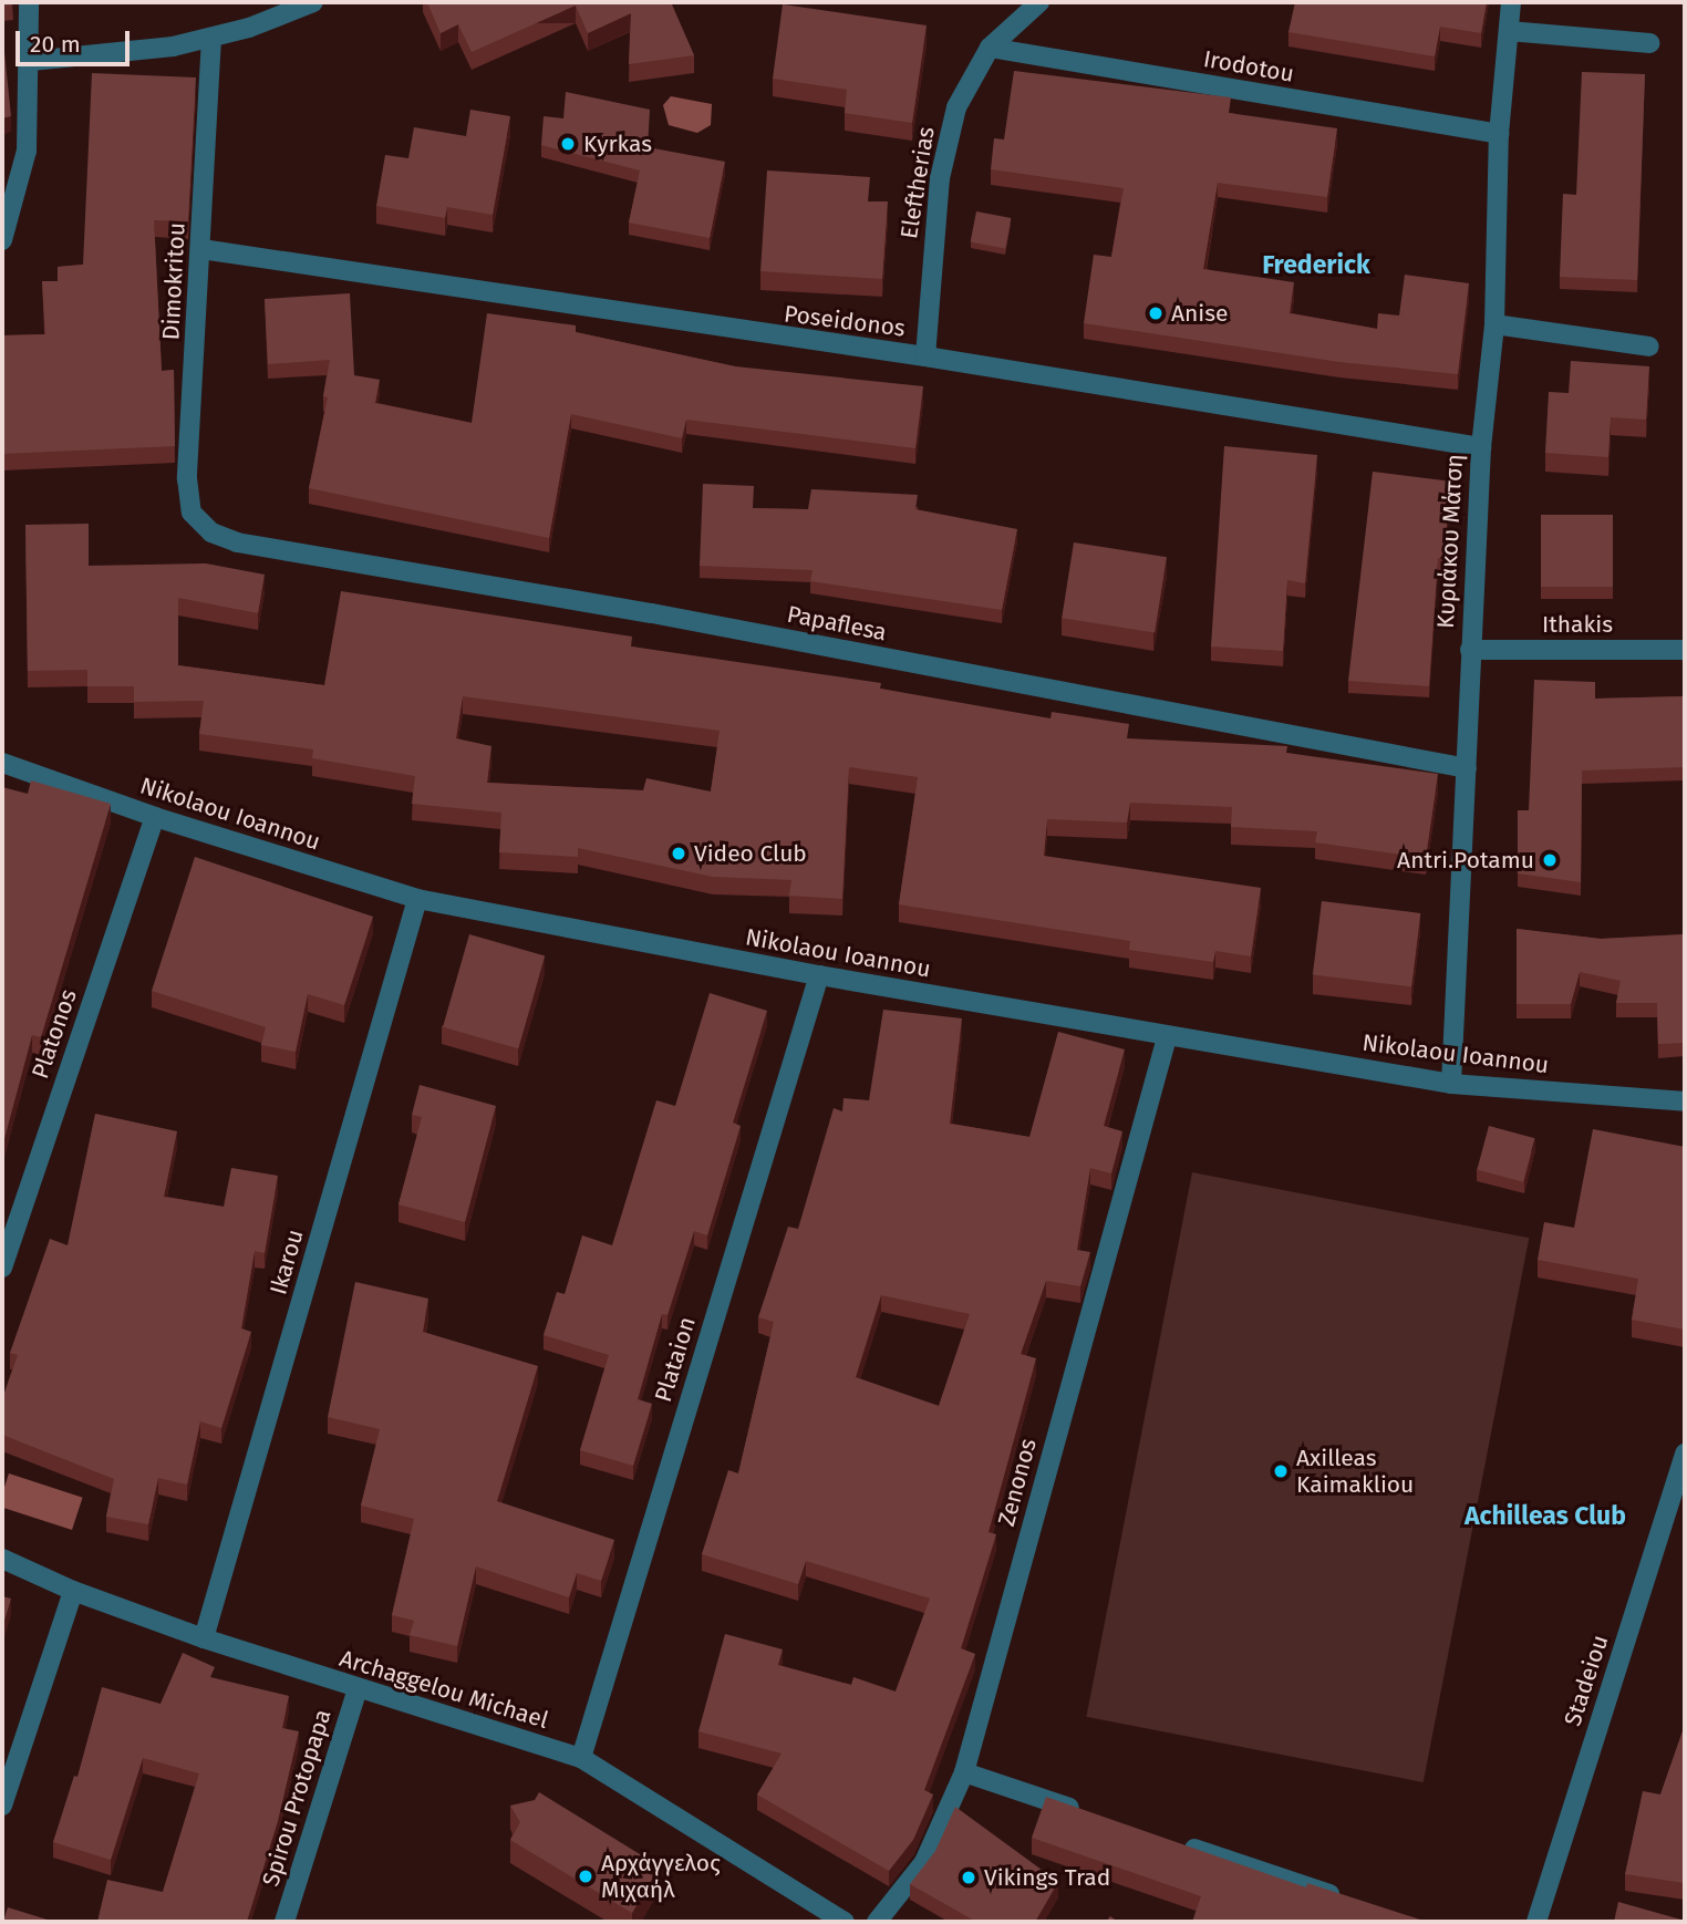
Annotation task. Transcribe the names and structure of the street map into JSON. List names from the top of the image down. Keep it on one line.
{"streets":{"street":["Irodotou","Eleftherias","Dimokritou","Poseidonos","Κυριάκου Μάτση","Papaflesa","Ithakis","Nikolaou Ioannou","Platonos","Ikarou","Plataion","Zenonos","Stadeiou","Archaggelou Michael","Spirou Protopapa"]},"crossings":[["Irodotou","Eleftherias"],["Irodotou","Κυριάκου Μάτση"],["Eleftherias","Poseidonos"],["Dimokritou","Poseidonos"],["Dimokritou","Papaflesa"],["Poseidonos","Κυριάκου Μάτση"],["Κυριάκου Μάτση","Papaflesa"],["Κυριάκου Μάτση","Ithakis"],["Κυριάκου Μάτση","Nikolaou Ioannou"],["Nikolaou Ioannou","Platonos"],["Nikolaou Ioannou","Ikarou"],["Nikolaou Ioannou","Plataion"],["Nikolaou Ioannou","Zenonos"],["Ikarou","Archaggelou Michael"],["Plataion","Archaggelou Michael"],["Archaggelou Michael","Spirou Protopapa"]],"districts":["Frederick","Achilleas Club"],"places":["Kyrkas","Anise","Video Club","Antri.Potamu","Axilleas Kaimakliou","Αρχάγγελος Μιχαήλ","Vikings Trad"],"scale_bar":"20 m"}
